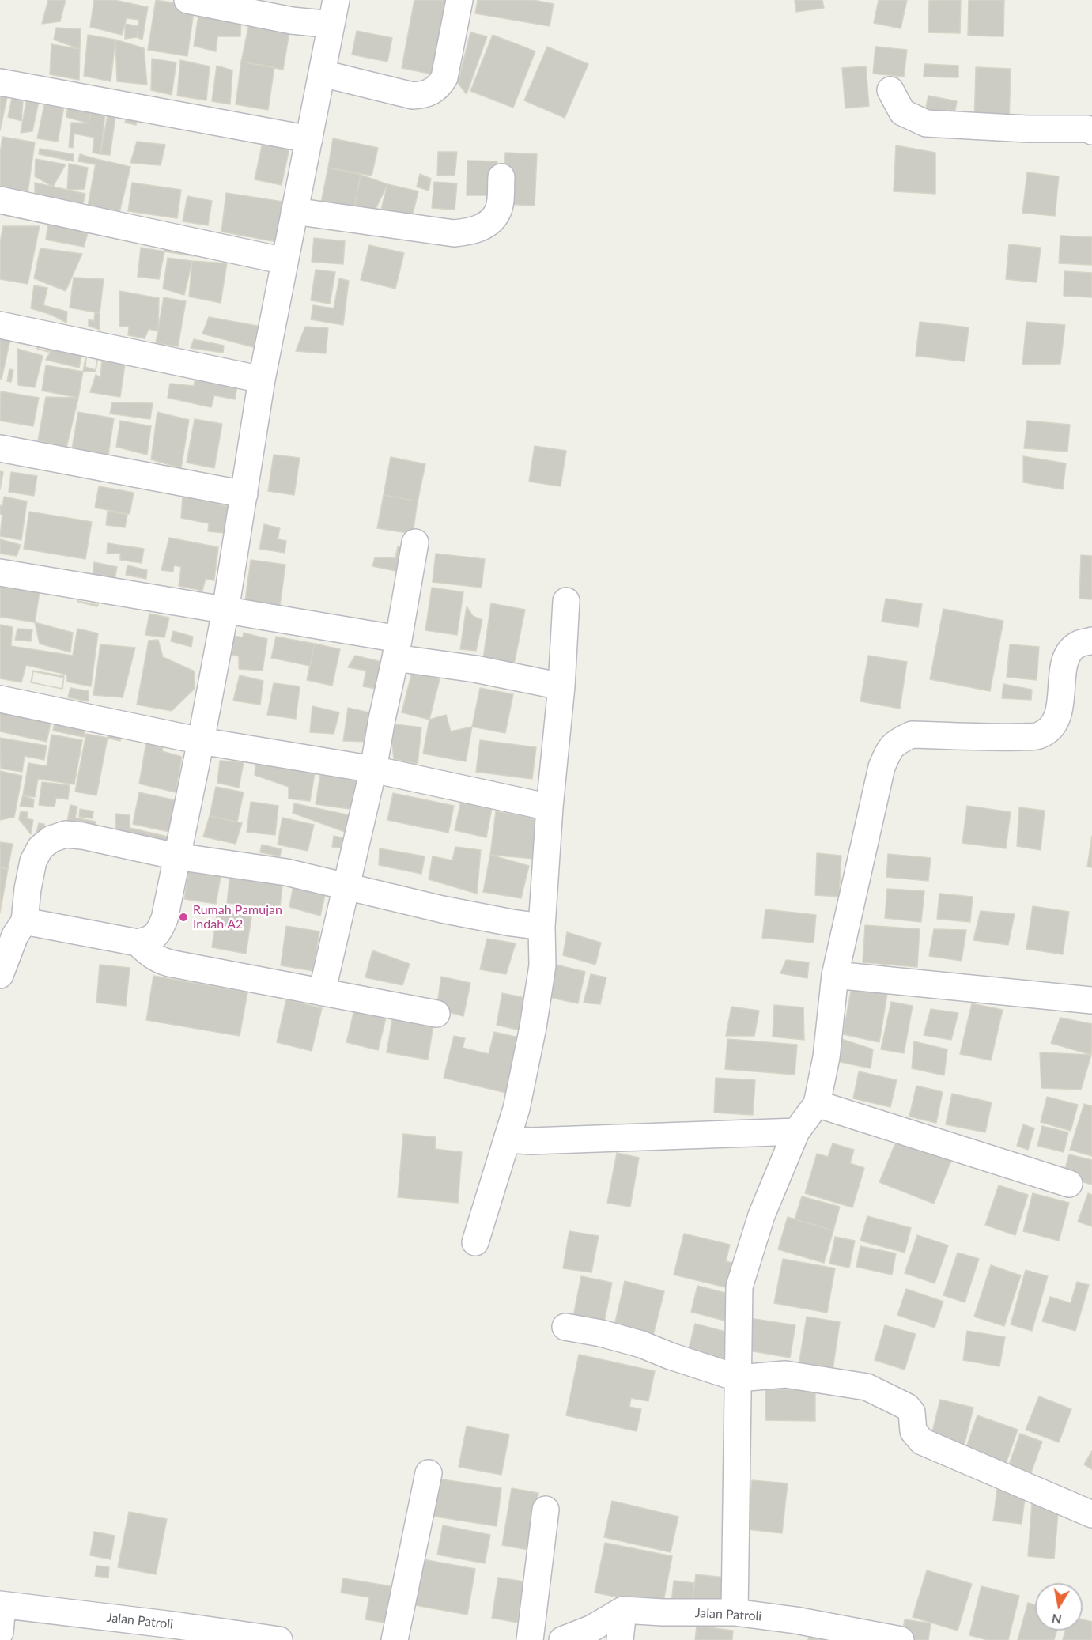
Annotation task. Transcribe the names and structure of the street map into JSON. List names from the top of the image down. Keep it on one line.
{"streets":{"street":["Jalan Patroli"]},"places":["Rumah Pamujan Indah A2"],"north":"bottom"}
